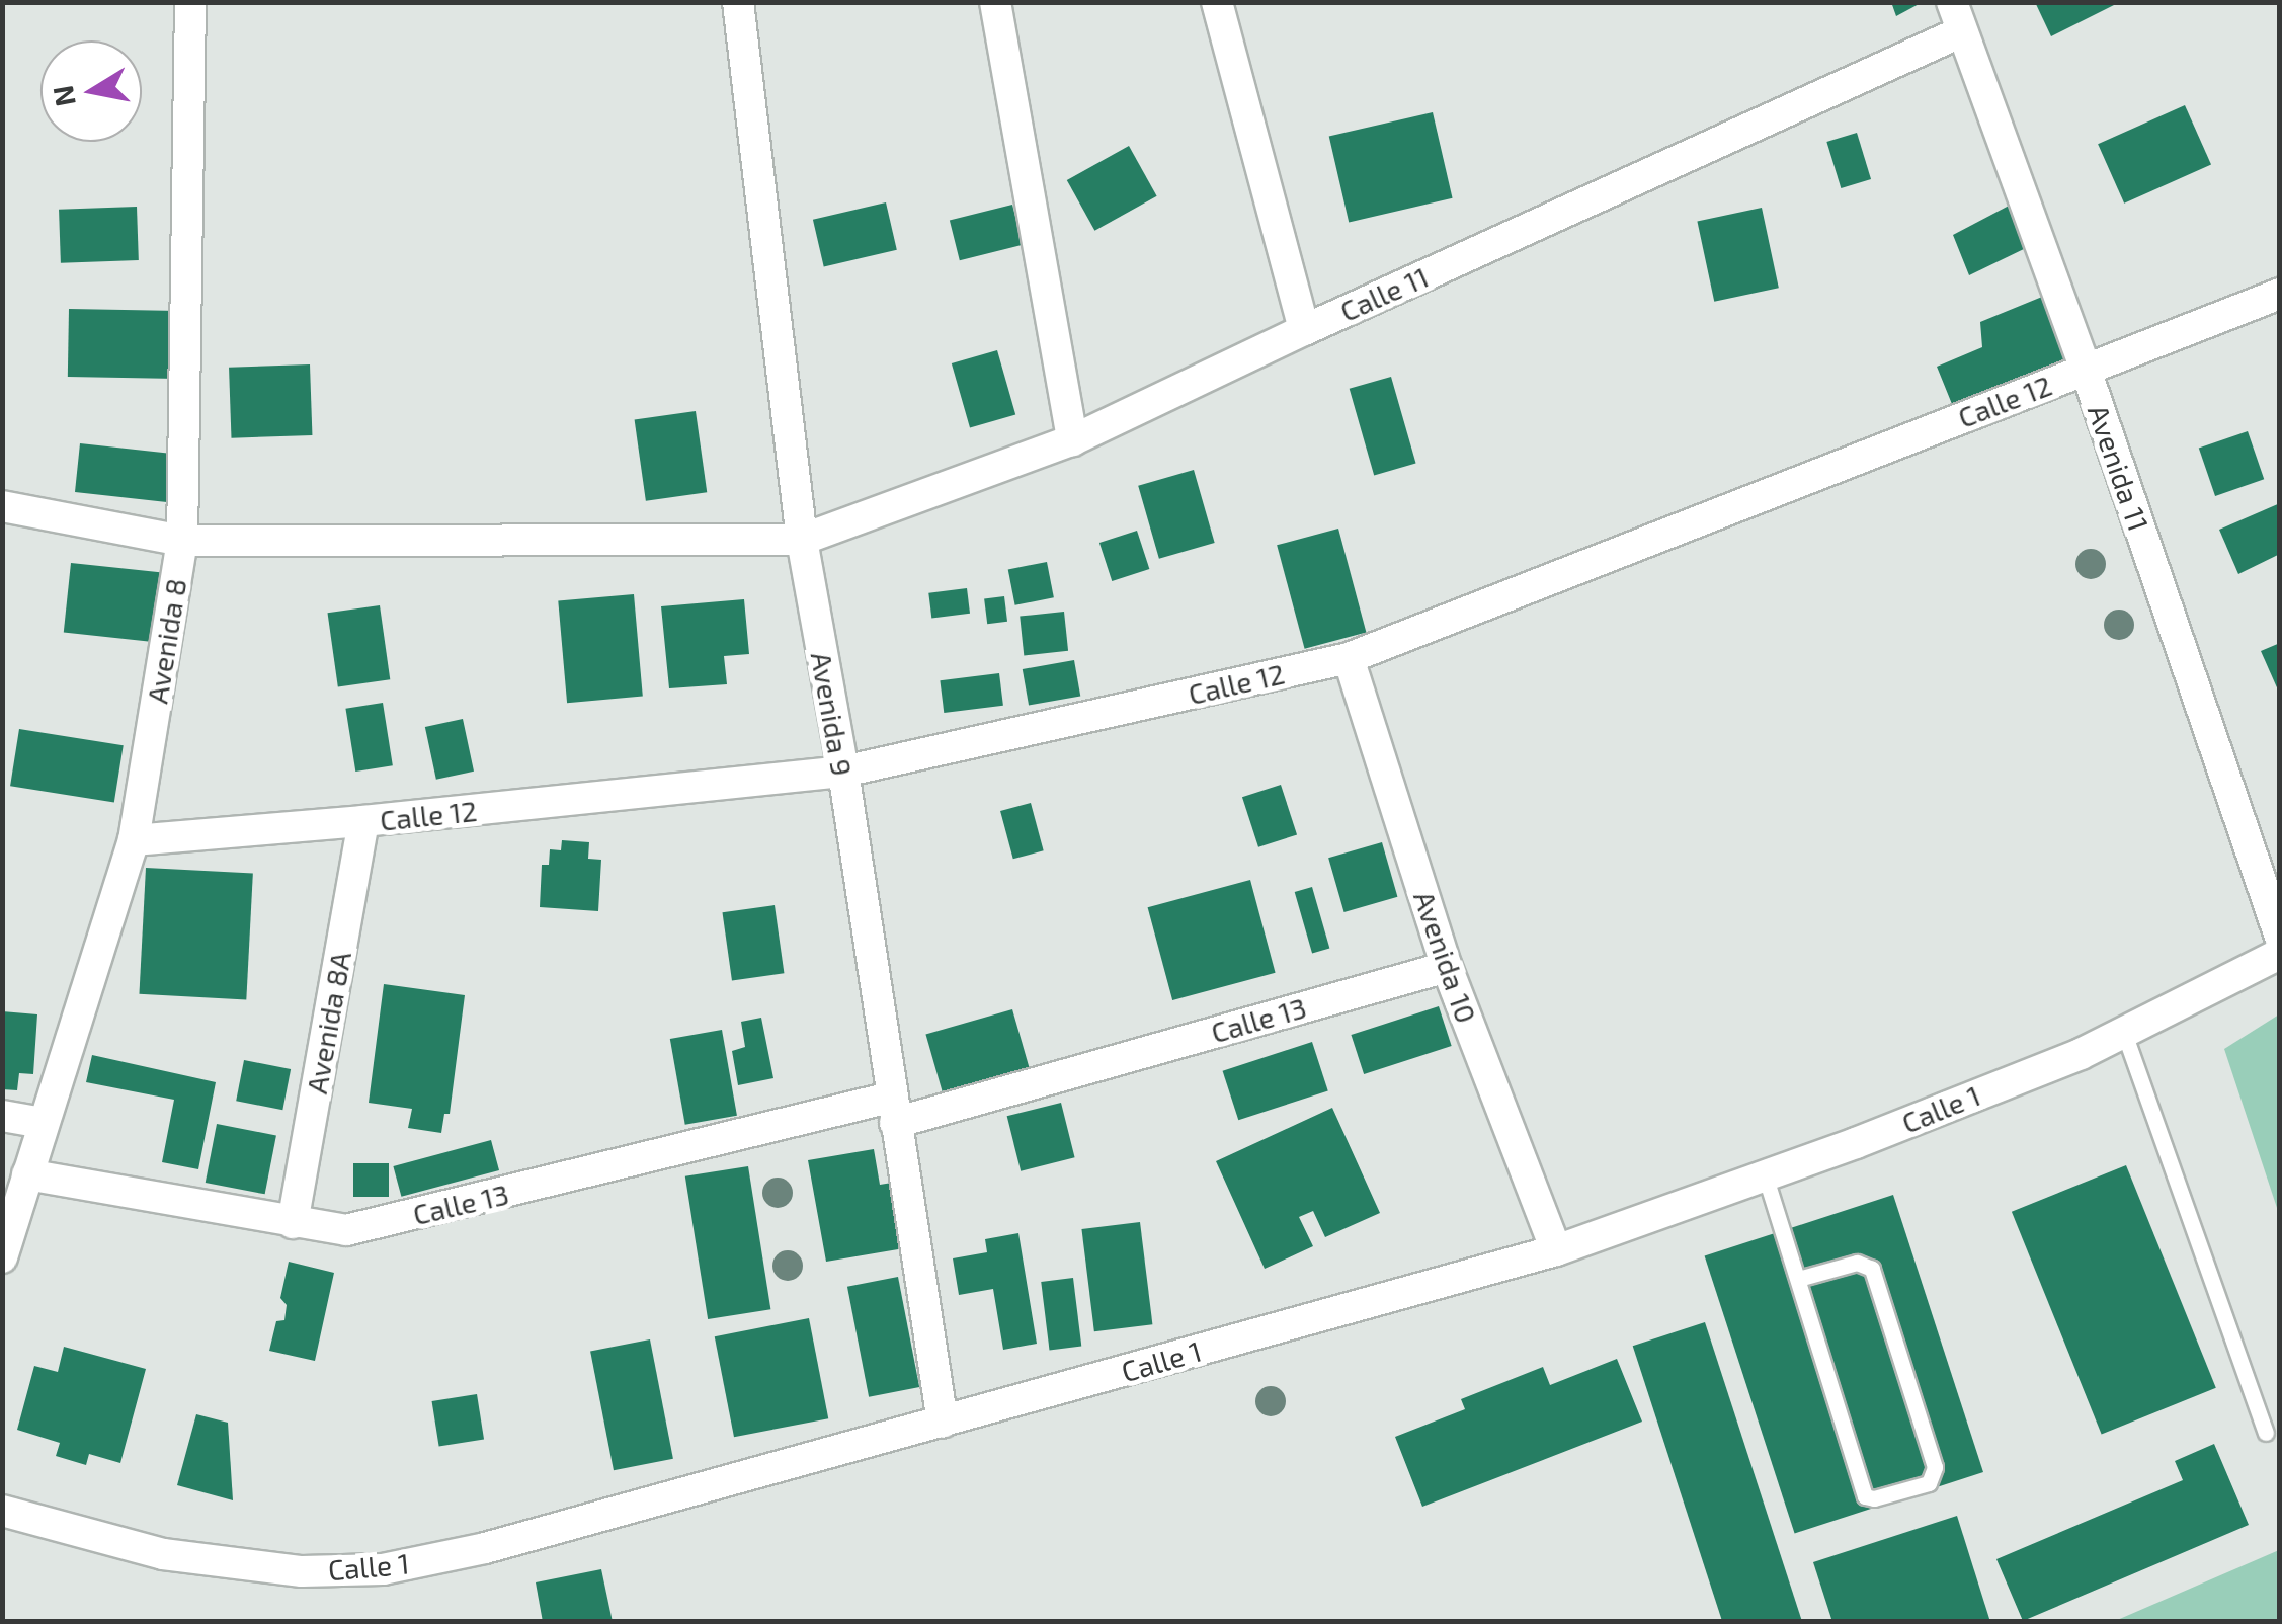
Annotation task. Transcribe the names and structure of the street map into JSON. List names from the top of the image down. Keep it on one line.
{"streets":{"street":["Calle 11","Calle 12","Avenida 11","Avenida 8","Avenida 9","Avenida 10","Calle 13","Avenida 8A","Calle 1"]},"crossings":[["Calle 11","Avenida 11"],["Calle 11","Avenida 8"],["Calle 11","Avenida 9"],["Calle 12","Avenida 11"],["Calle 12","Avenida 8"],["Calle 12","Avenida 9"],["Calle 12","Avenida 10"],["Calle 12","Avenida 8A"],["Avenida 8","Calle 13"],["Avenida 9","Calle 13"],["Avenida 9","Calle 1"],["Avenida 10","Calle 13"],["Avenida 10","Calle 1"],["Calle 13","Avenida 8A"]],"north":"left"}
